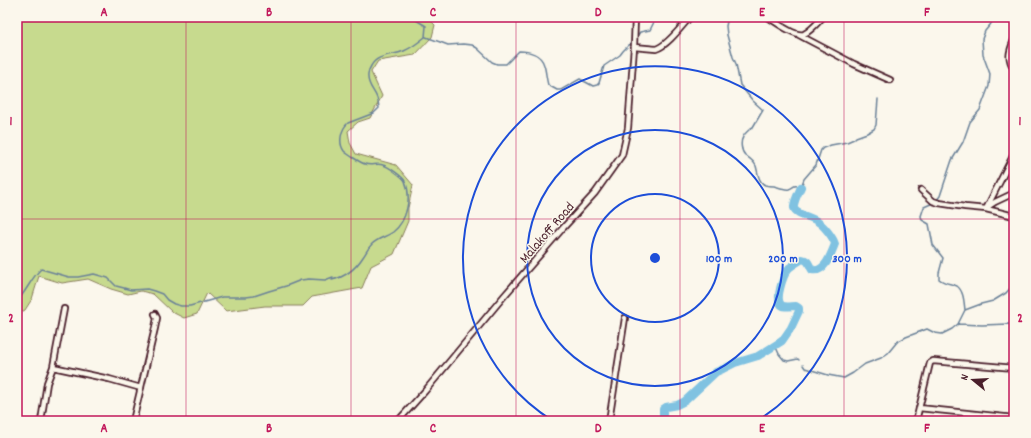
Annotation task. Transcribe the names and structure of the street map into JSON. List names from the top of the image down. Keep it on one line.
{"streets":{"street":["Malakoff Road"]},"north":"left","grid":{"columns":["A","B","C","D","E","F"],"rows":["1","2"]},"rings":["100 m","200 m","300 m"]}
